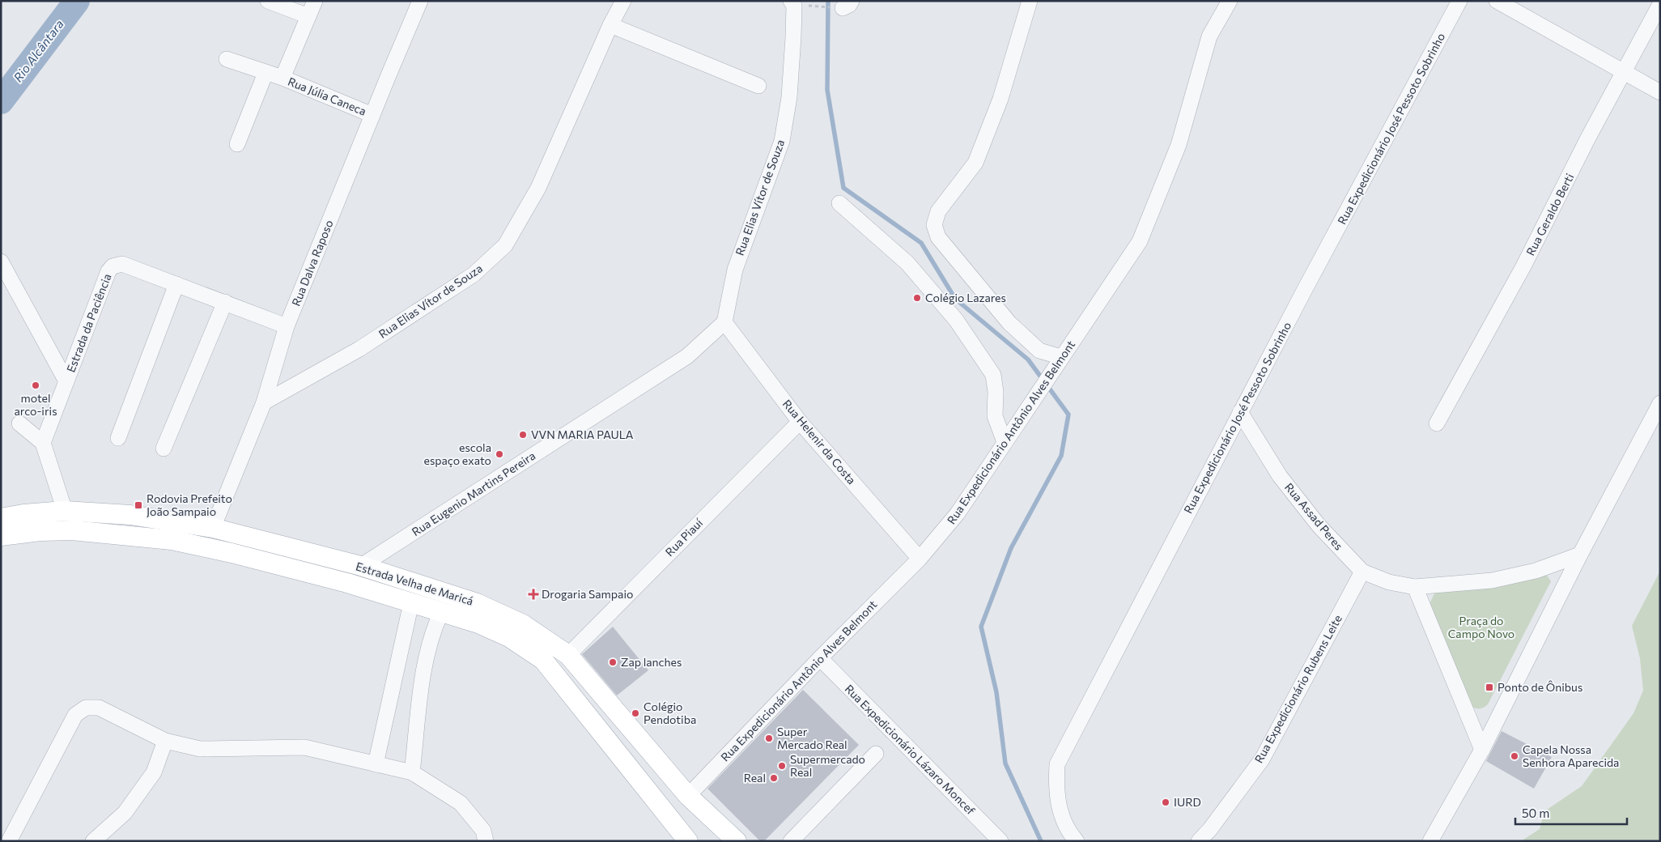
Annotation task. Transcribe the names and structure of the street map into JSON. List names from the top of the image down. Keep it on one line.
{"streets":{"main road":["Estrada Velha de Maricá"],"street":["Rua Júlia Caneca","Rua Expedicionário José Pessoto Sobrinho","Rua Elias Vítor de Souza","Rua Geraldo Berti","Rua Dalva Raposo","Estrada da Paciência","Rua Expedicionário Antônio Alves Belmont","Rua Helenir da Costa","Rua Eugenio Martins Pereira","Rua Assad Peres","Rua Piauí","Rua Expedicionário Rubens Leite","Rua Expedicionário Lázaro Moncef"]},"crossings":[["Rua Júlia Caneca","Rua Dalva Raposo"],["Rua Expedicionário José Pessoto Sobrinho","Rua Assad Peres"],["Rua Elias Vítor de Souza","Rua Dalva Raposo"],["Rua Elias Vítor de Souza","Rua Helenir da Costa"],["Rua Elias Vítor de Souza","Rua Eugenio Martins Pereira"],["Rua Dalva Raposo","Estrada da Paciência"],["Rua Dalva Raposo","Estrada Velha de Maricá"],["Rua Expedicionário Antônio Alves Belmont","Rua Helenir da Costa"],["Rua Expedicionário Antônio Alves Belmont","Estrada Velha de Maricá"],["Rua Expedicionário Antônio Alves Belmont","Rua Expedicionário Lázaro Moncef"],["Rua Helenir da Costa","Rua Eugenio Martins Pereira"],["Rua Helenir da Costa","Rua Piauí"],["Rua Eugenio Martins Pereira","Estrada Velha de Maricá"],["Rua Assad Peres","Rua Expedicionário Rubens Leite"],["Rua Piauí","Estrada Velha de Maricá"]],"water":["Rio Alcântara"],"parks":["Praça do Campo Novo"],"places":{"other":["Colégio Lazares","motel arco-iris","VVN MARIA PAULA","escola espaço exato","Zap lanches","Colégio Pendotiba","Super Mercado Real","Capela Nossa Senhora Aparecida","Supermercado Real","Real","IURD"],"transit":["Rodovia Prefeito João Sampaio","Ponto de Ônibus"],"health":["Drogaria Sampaio"]},"scale_bar":"50 m"}
